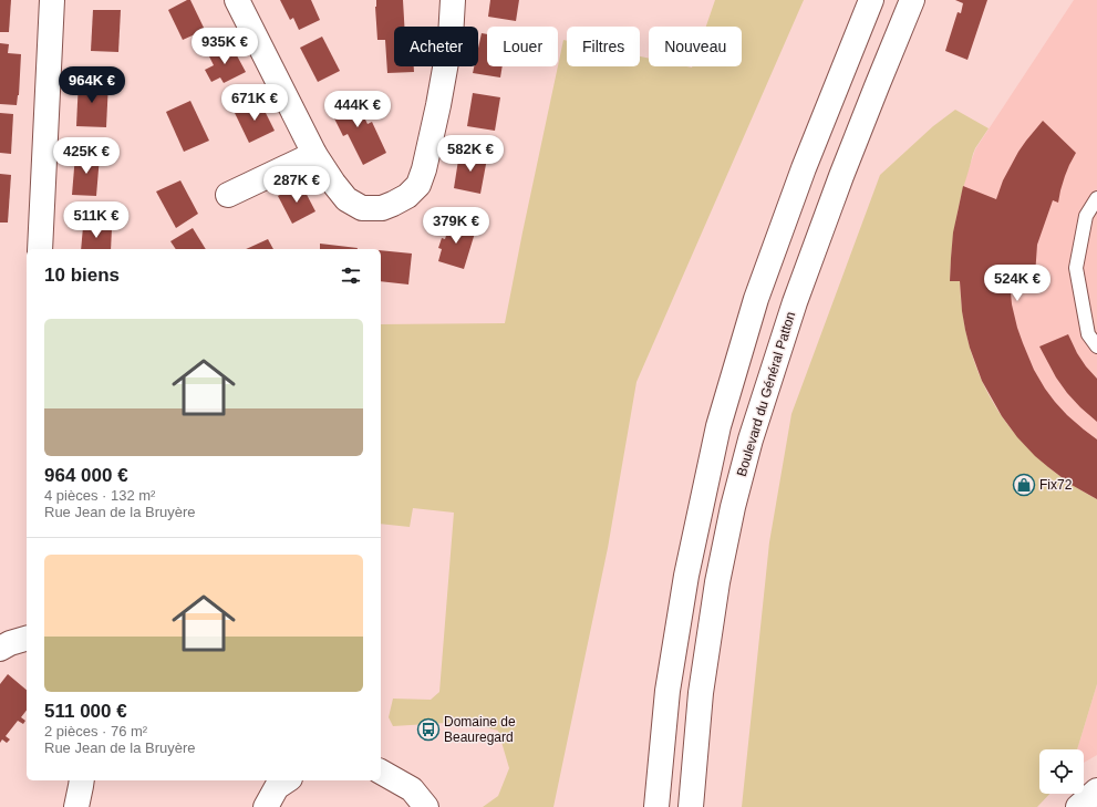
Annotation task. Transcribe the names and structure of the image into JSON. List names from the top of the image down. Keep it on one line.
{"streets":{"main road":["Boulevard du Général Patton"]},"places":{"shop":["Fix72"],"bus stop":["Domaine de Beauregard"]},"page":{"chip":["Acheter","Louer","Filtres","Nouveau"],"price":["935K €","964K €","671K €","444K €","582K €","425K €","287K €","511K €","379K €","524K €"],"heading":"10 biens","list":[{"name":"964 000 €","note":"4 pièces · 132 m² · Rue Jean de la Bruyère"},{"name":"511 000 €","note":"2 pièces · 76 m² · Rue Jean de la Bruyère"}]}}
